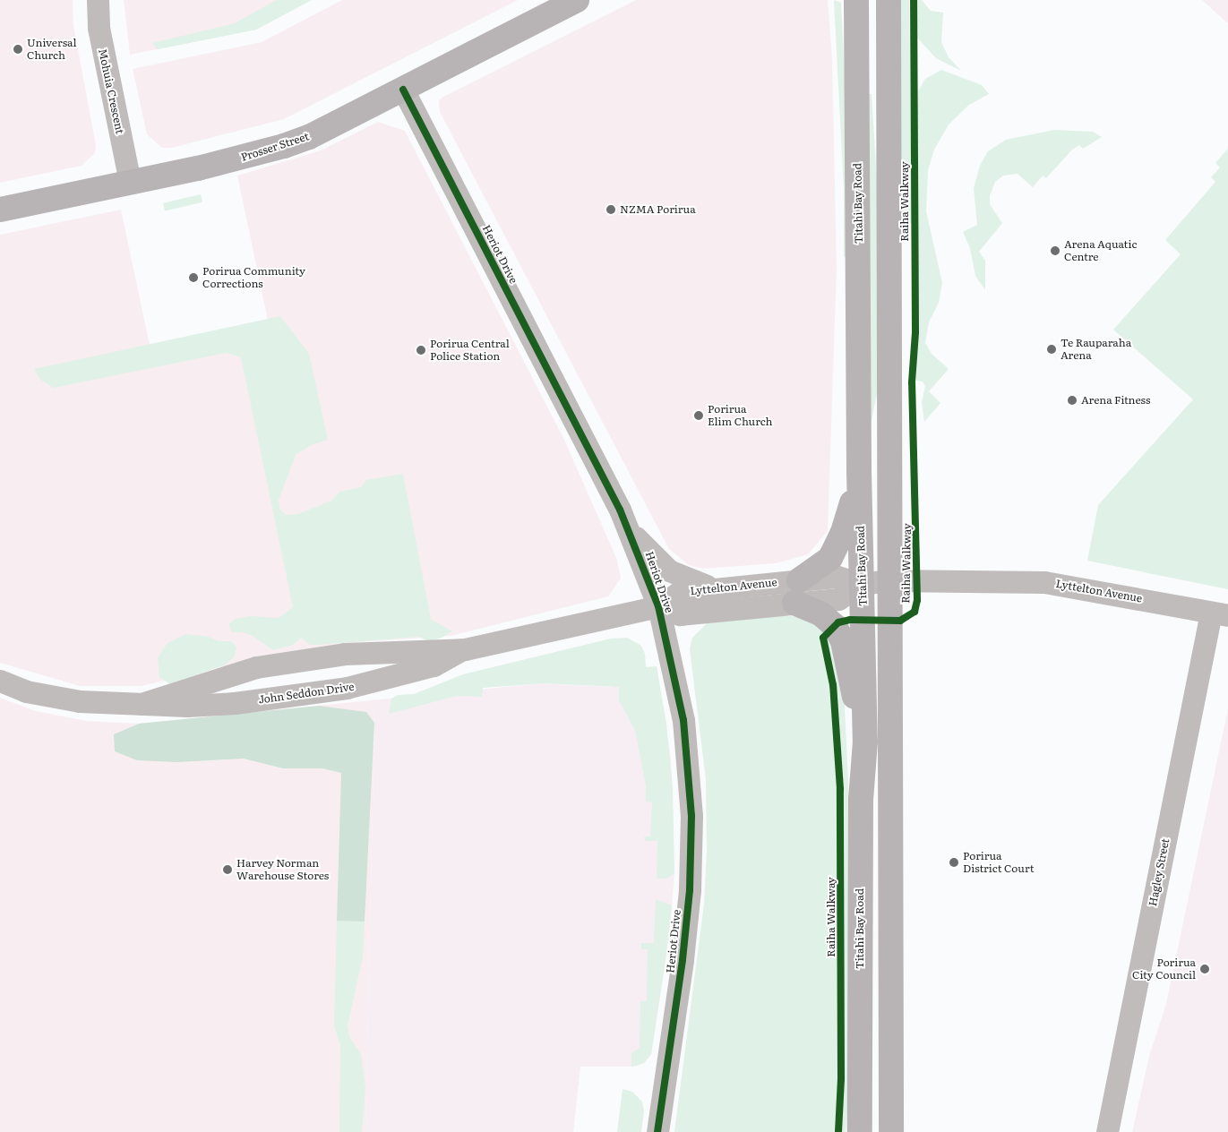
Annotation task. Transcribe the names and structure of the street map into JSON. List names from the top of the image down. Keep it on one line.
{"streets":{"main road":["Prosser Street","Titahi Bay Road"],"street":["Mohuia Crescent","Heriot Drive","Lyttelton Avenue","John Seddon Drive","Hagley Street"],"cycle path":["Raiha Walkway"]},"crossings":[["Mohuia Crescent","Prosser Street"],["Prosser Street","Heriot Drive"],["Titahi Bay Road","Lyttelton Avenue"],["Heriot Drive","Lyttelton Avenue"],["Heriot Drive","John Seddon Drive"],["Lyttelton Avenue","John Seddon Drive"],["Lyttelton Avenue","Hagley Street"]],"places":["Universal Church","NZMA Porirua","Arena Aquatic Centre","Porirua Community Corrections","Te Rauparaha Arena","Porirua Central Police Station","Arena Fitness","Porirua Elim Church","Porirua District Court","Harvey Norman Warehouse Stores","Porirua City Council"]}
